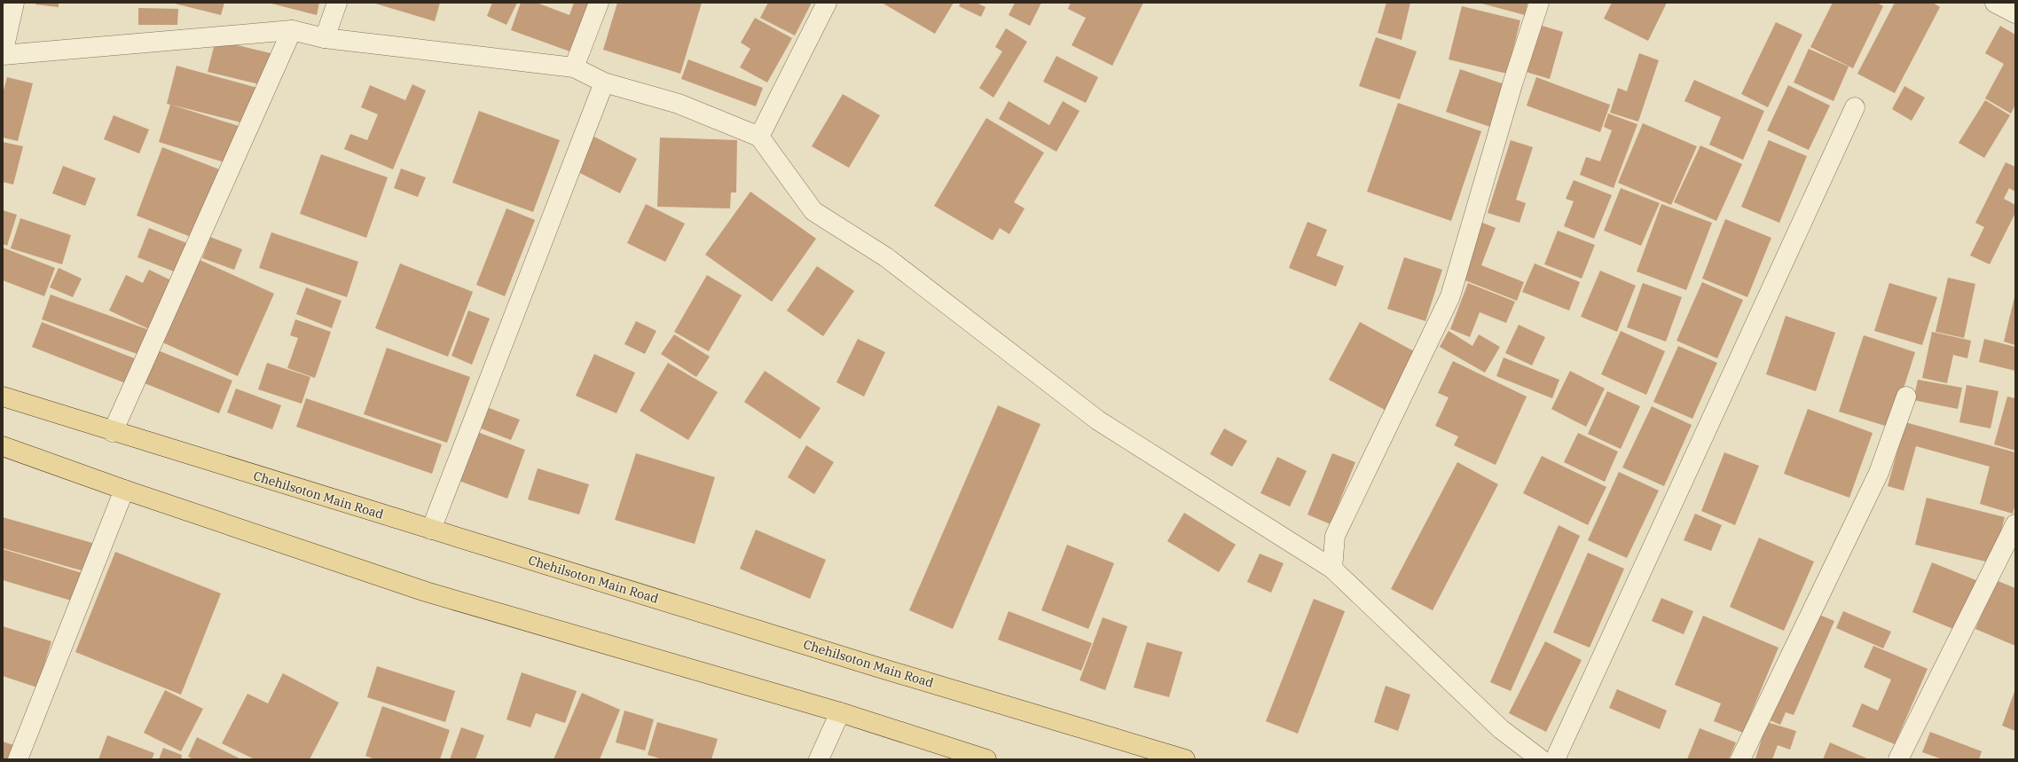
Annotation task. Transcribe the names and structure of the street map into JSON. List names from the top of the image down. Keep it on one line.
{"streets":{"main road":["Chehilsoton Main Road"]}}
